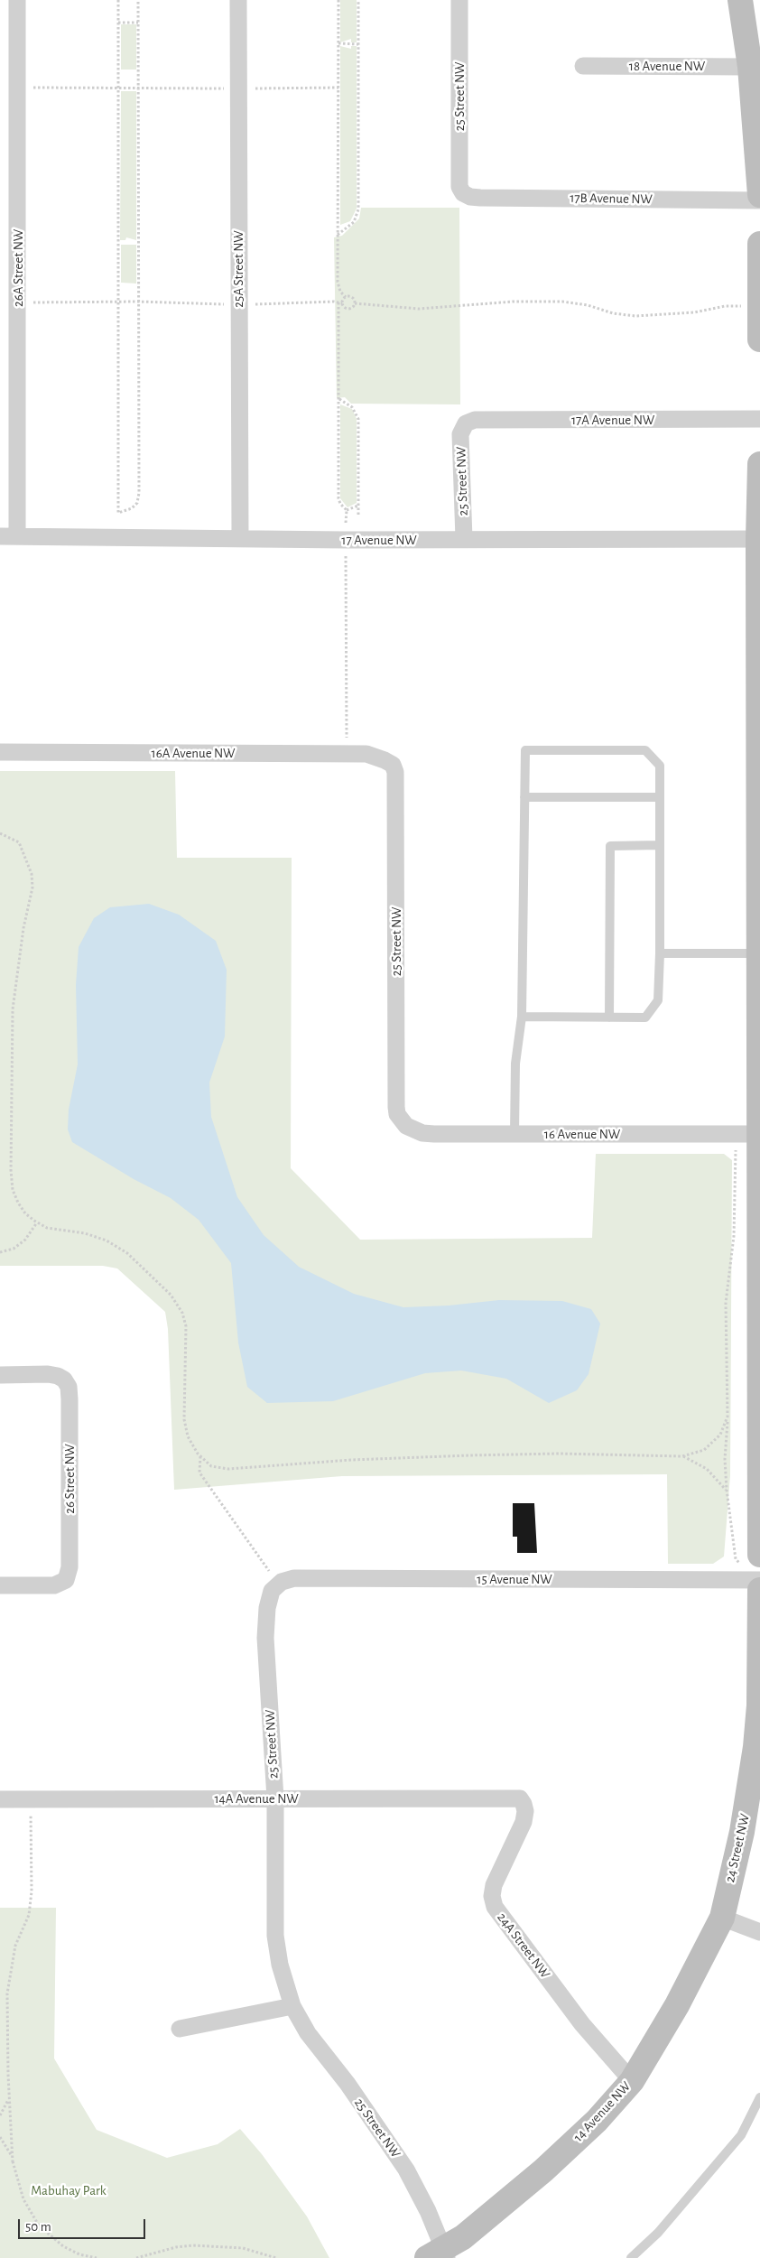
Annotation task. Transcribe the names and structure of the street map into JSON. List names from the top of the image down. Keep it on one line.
{"streets":{"street":["18 Avenue NW","25 Street NW","17B Avenue NW","26A Street NW","25A Street NW","17A Avenue NW","17 Avenue NW","16A Avenue NW","16 Avenue NW","26 Street NW","15 Avenue NW","14A Avenue NW","24 Street NW","24A Street NW","14 Avenue NW"]},"crossings":[["25 Street NW","17B Avenue NW"],["25 Street NW","17A Avenue NW"],["25 Street NW","17 Avenue NW"],["25 Street NW","16A Avenue NW"],["25 Street NW","16 Avenue NW"],["25 Street NW","15 Avenue NW"],["25 Street NW","14A Avenue NW"],["25 Street NW","14 Avenue NW"],["26A Street NW","17 Avenue NW"],["25A Street NW","17 Avenue NW"],["14A Avenue NW","24A Street NW"],["24 Street NW","14 Avenue NW"],["24A Street NW","14 Avenue NW"]],"parks":["Mabuhay Park"],"scale_bar":"50 m"}
